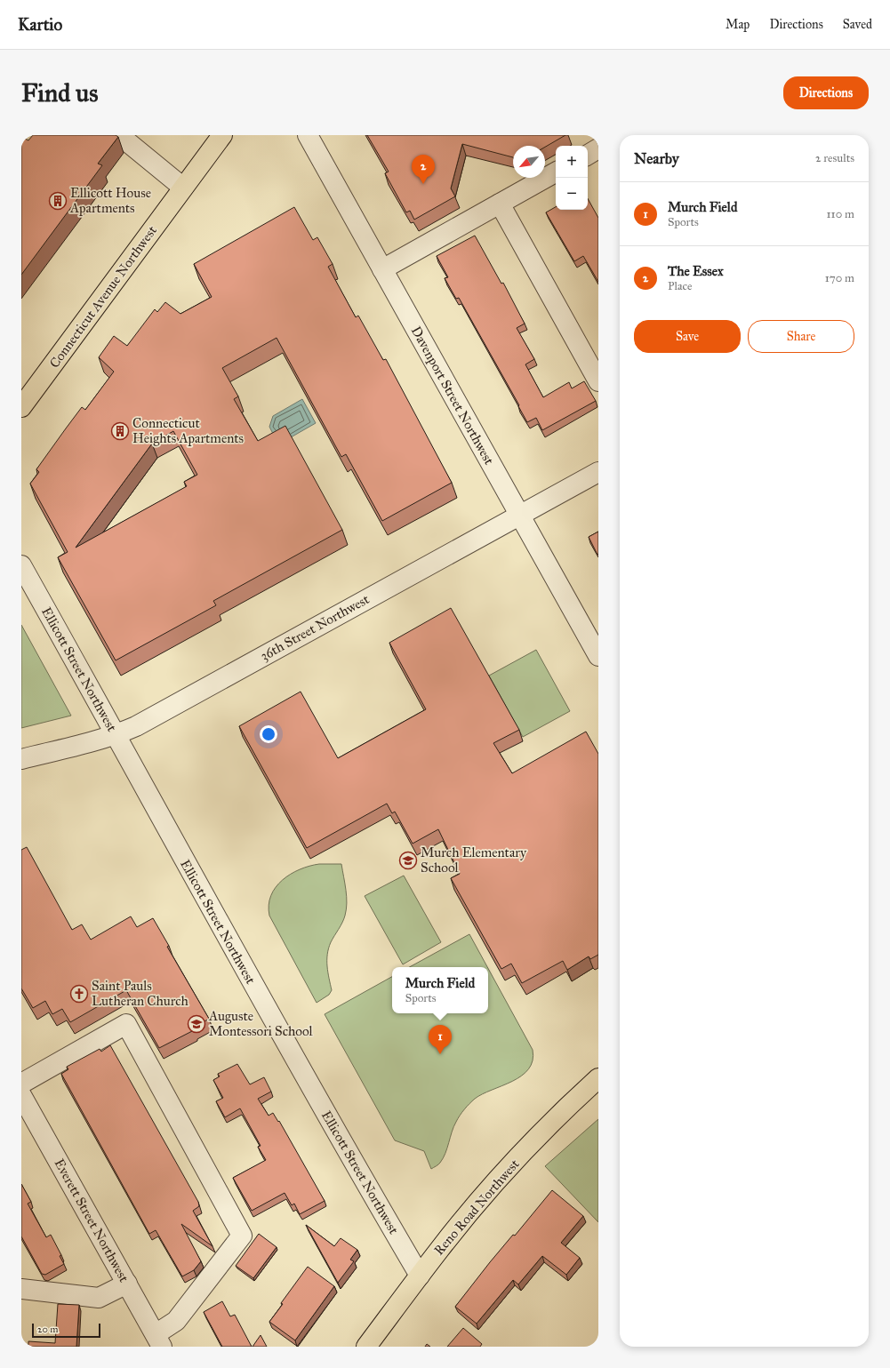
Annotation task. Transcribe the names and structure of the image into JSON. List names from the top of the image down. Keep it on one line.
{"streets":{"main road":["Connecticut Avenue Northwest","Reno Road Northwest"],"street":["Davenport Street Northwest","36th Street Northwest","Ellicott Street Northwest","Everett Street Northwest"]},"crossings":[["Davenport Street Northwest","36th Street Northwest"],["36th Street Northwest","Ellicott Street Northwest"],["Ellicott Street Northwest","Reno Road Northwest"]],"places":{"building":["Ellicott House Apartments","Connecticut Heights Apartments"],"school or university":["Murch Elementary School","Auguste Montessori School"],"church":["Saint Pauls Lutheran Church"]},"scale_bar":"20 m","north":"bottom left","page":{"header":"Kartio","nav":["Map","Directions","Saved"],"buttons":["Directions",["Save","Share"]],"title":"Find us","heading":["Nearby","2 results"],"map_buttons":["+","−"],"pins":["2","1"],"list":[{"mark":"1","name":"Murch Field","note":"Sports","value":"110 m"},{"mark":"2","name":"The Essex","note":"Place","value":"170 m"}],"popup":["Murch Field","Sports"],"scale":"20 m"}}
